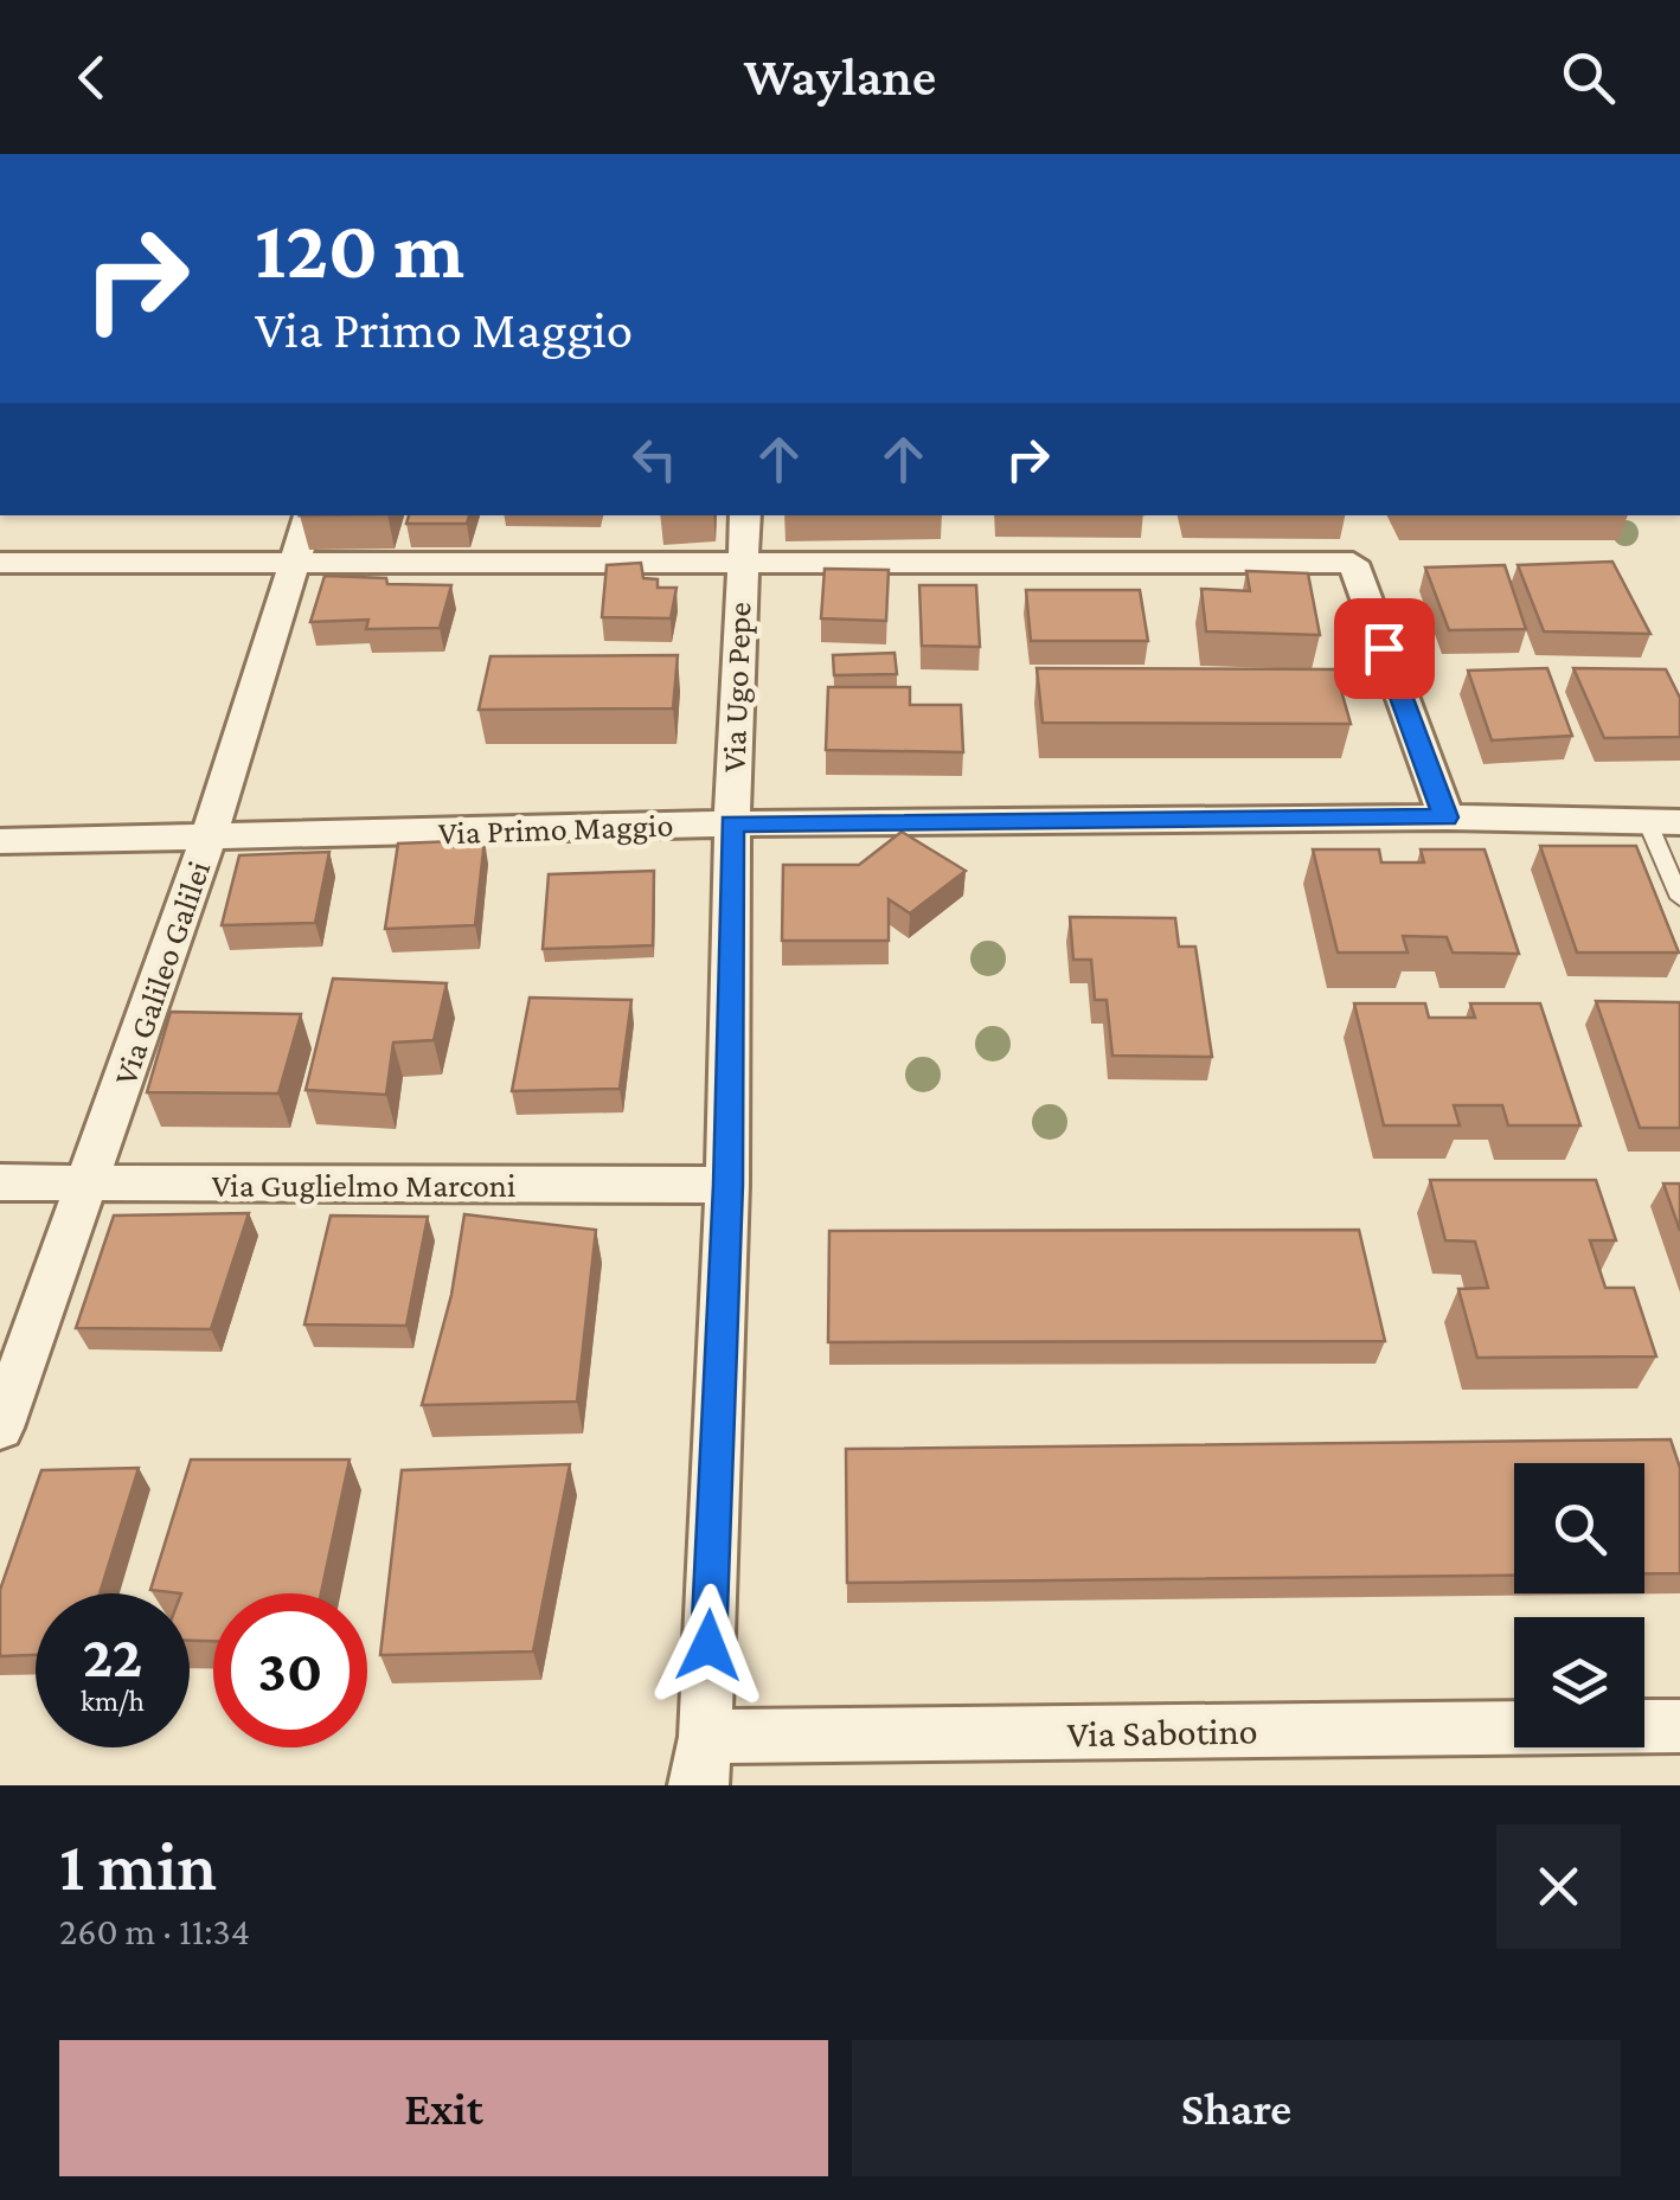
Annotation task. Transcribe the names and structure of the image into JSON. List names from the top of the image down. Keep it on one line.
{"streets":{"street":["Via Ugo Pepe","Via Primo Maggio","Via Galileo Galilei","Via Guglielmo Marconi","Via Sabotino"]},"crossings":[["Via Ugo Pepe","Via Primo Maggio"],["Via Ugo Pepe","Via Guglielmo Marconi"],["Via Ugo Pepe","Via Sabotino"],["Via Primo Maggio","Via Galileo Galilei"],["Via Galileo Galilei","Via Guglielmo Marconi"]],"page":{"header":"Waylane","turn":["120 m","Via Primo Maggio"],"speed":"22 km/h","limit":"30","heading":["1 min","260 m · 11:34"],"buttons":["Exit","Share"]}}
